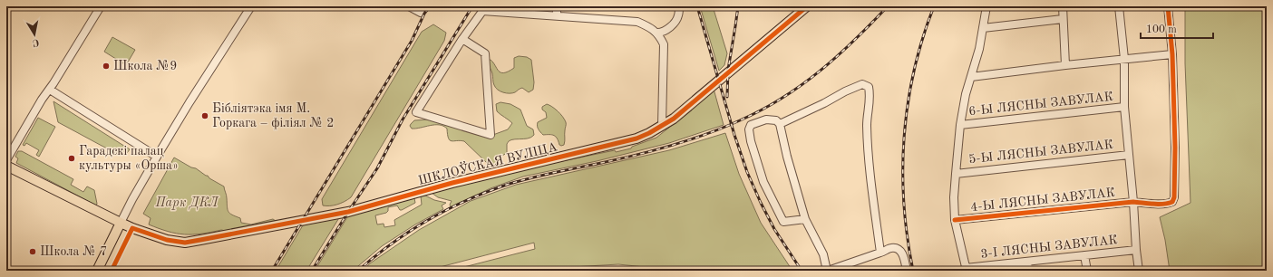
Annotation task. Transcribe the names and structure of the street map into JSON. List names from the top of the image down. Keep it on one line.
{"streets":{"main road":["ШКЛОЎСКАЯ ВУЛІЦА"],"street":["6-Ы ЛЯСНЫ ЗАВУЛАК","5-Ы ЛЯСНЫ ЗАВУЛАК","4-Ы ЛЯСНЫ ЗАВУЛАК","3-І ЛЯСНЫ ЗАВУЛАК"]},"parks":["Парк ДКЛ"],"places":["Школа №9","Бібліятэка імя М. Горкага – філіял № 2","Гарадскі палац культуры «Орша»","Школа № 7"],"scale_bar":"100 m","north":"bottom"}
